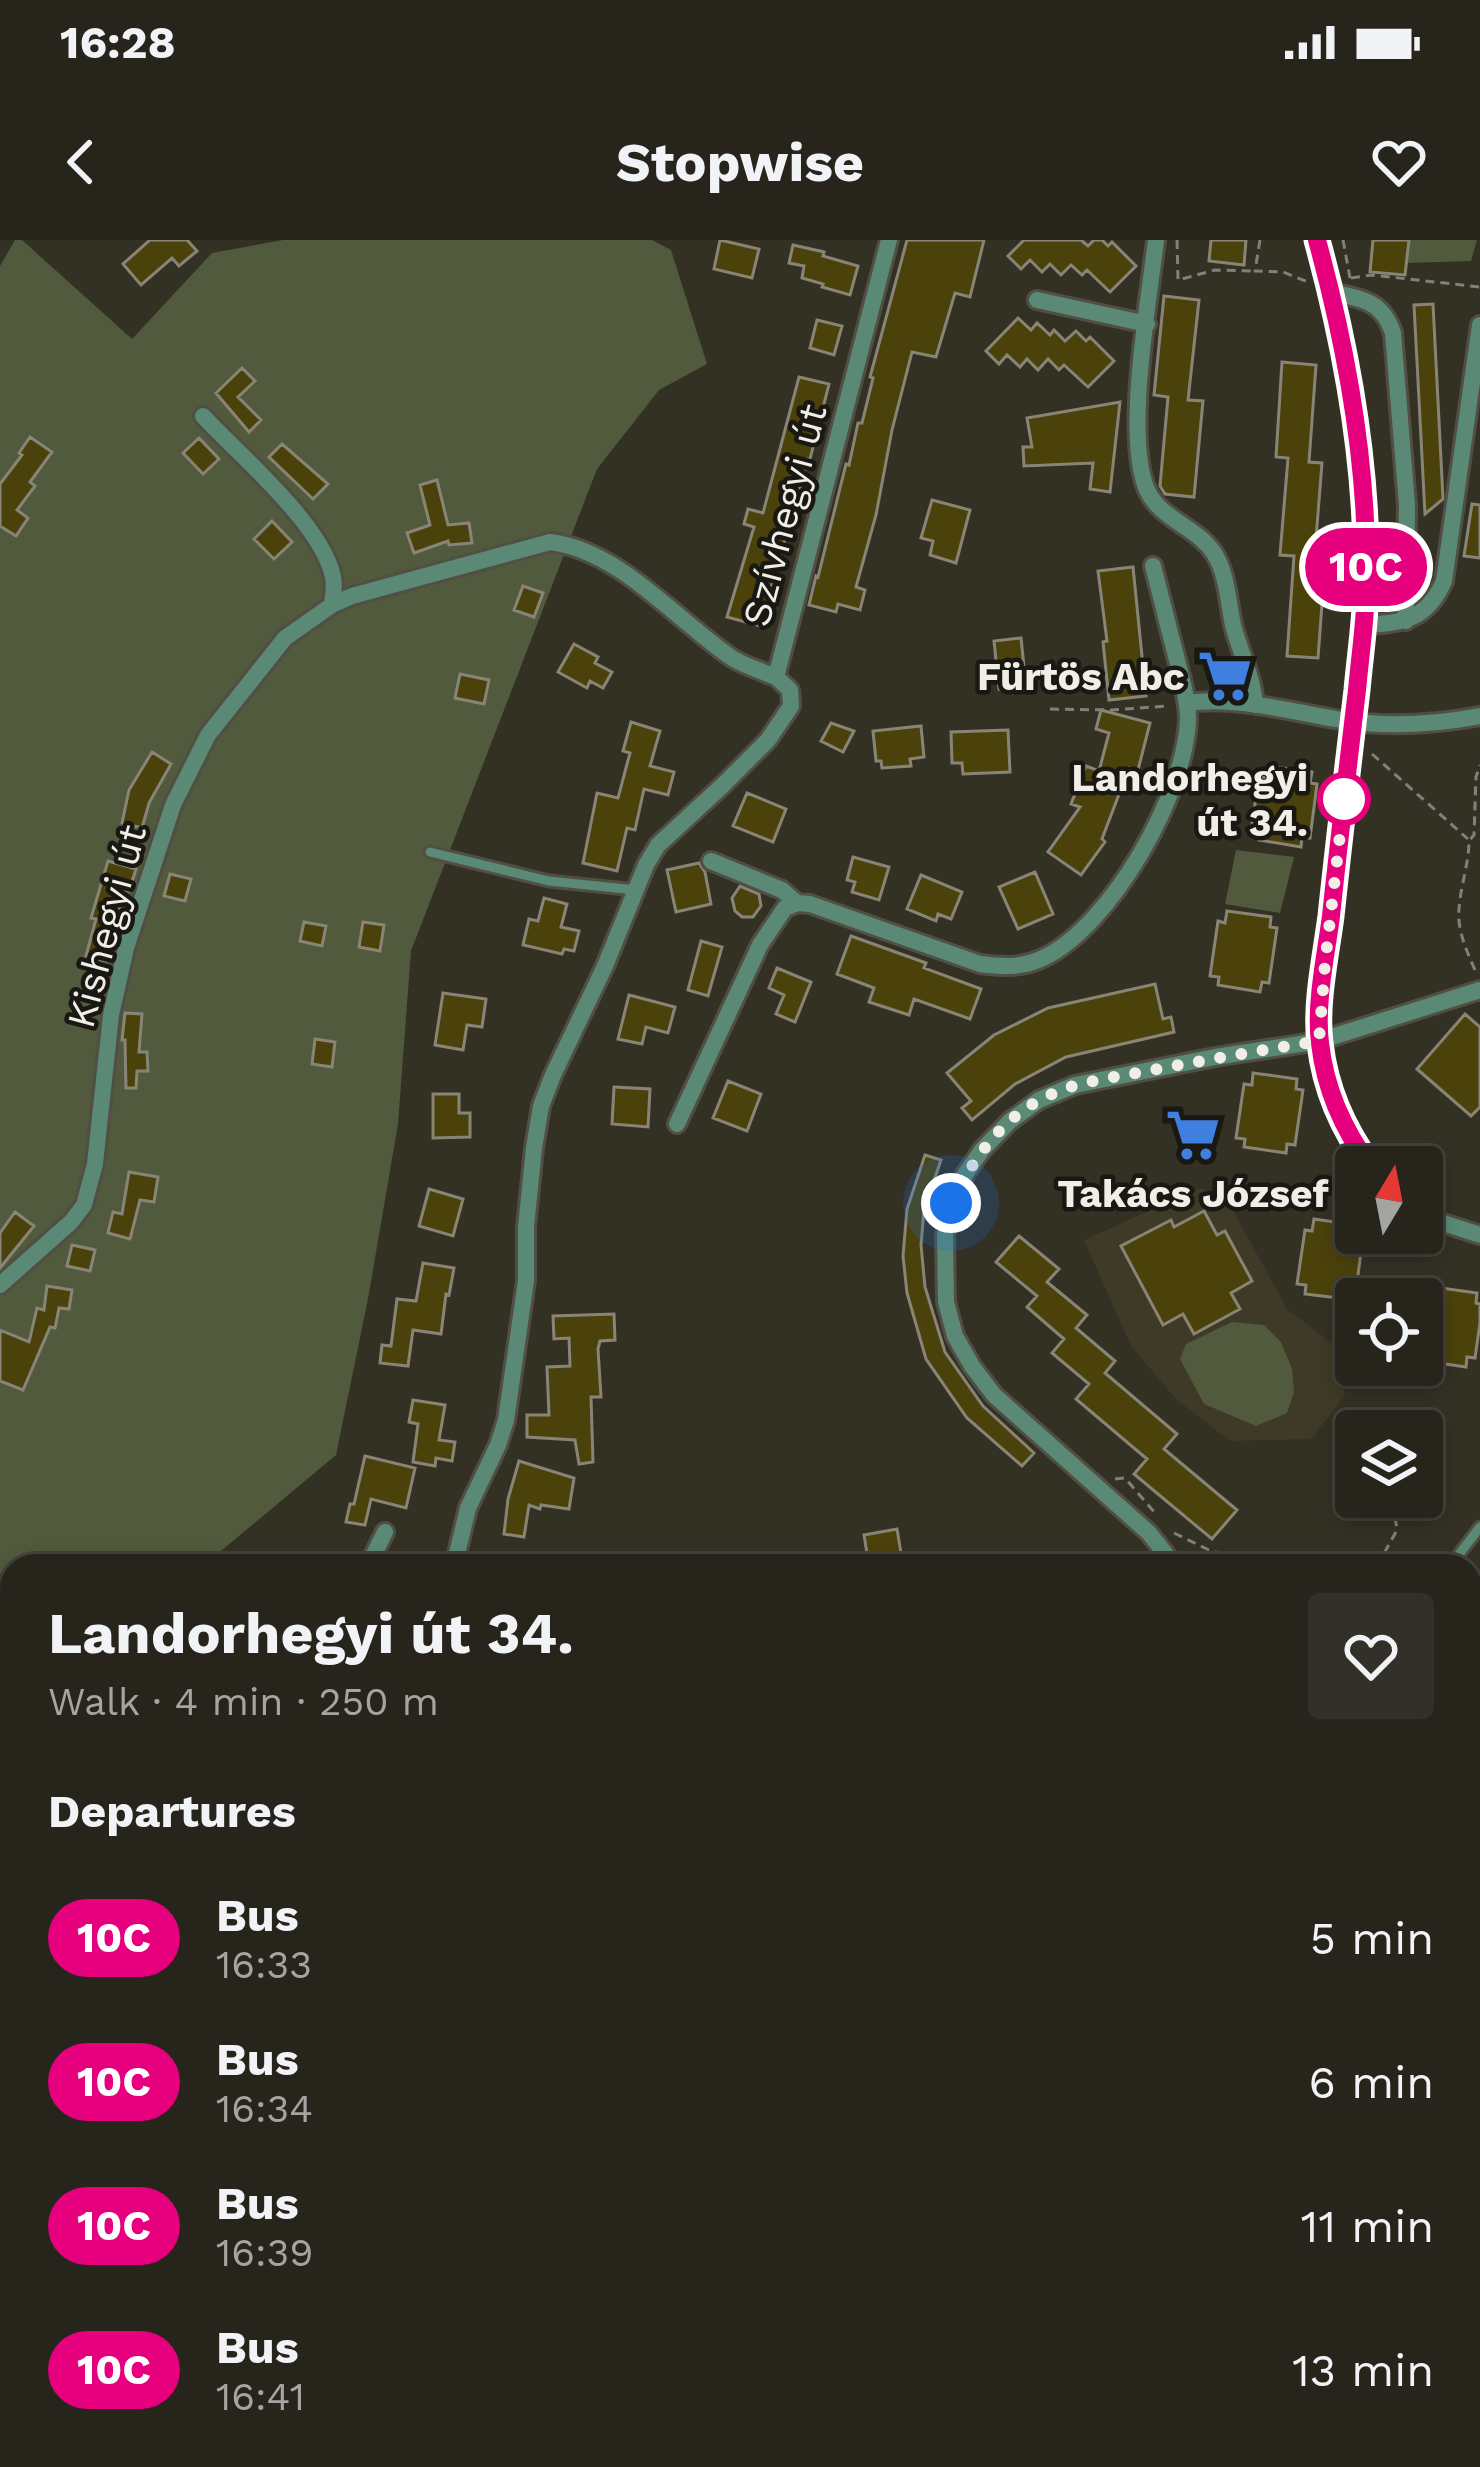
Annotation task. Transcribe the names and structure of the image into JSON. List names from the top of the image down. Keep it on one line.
{"streets":{"street":["Szívhegyi út","Kishegyi út"]},"crossings":[["Szívhegyi út","Kishegyi út"]],"places":{"supermarket":["Fürtös Abc","Takács József"],"other":["Landorhegyi út 34."]},"lines":["bus line 10C"],"north":"top","page":{"status":"16:28","header":"Stopwise","on_map":"10C","heading":[["Landorhegyi út 34.","Walk · 4 min · 250 m"],"Departures"],"list":[{"mark":"10C","name":"Bus","note":"16:33","value":"5 min"},{"mark":"10C","name":"Bus","note":"16:34","value":"6 min"},{"mark":"10C","name":"Bus","note":"16:39","value":"11 min"},{"mark":"10C","name":"Bus","note":"16:41","value":"13 min"}]}}
